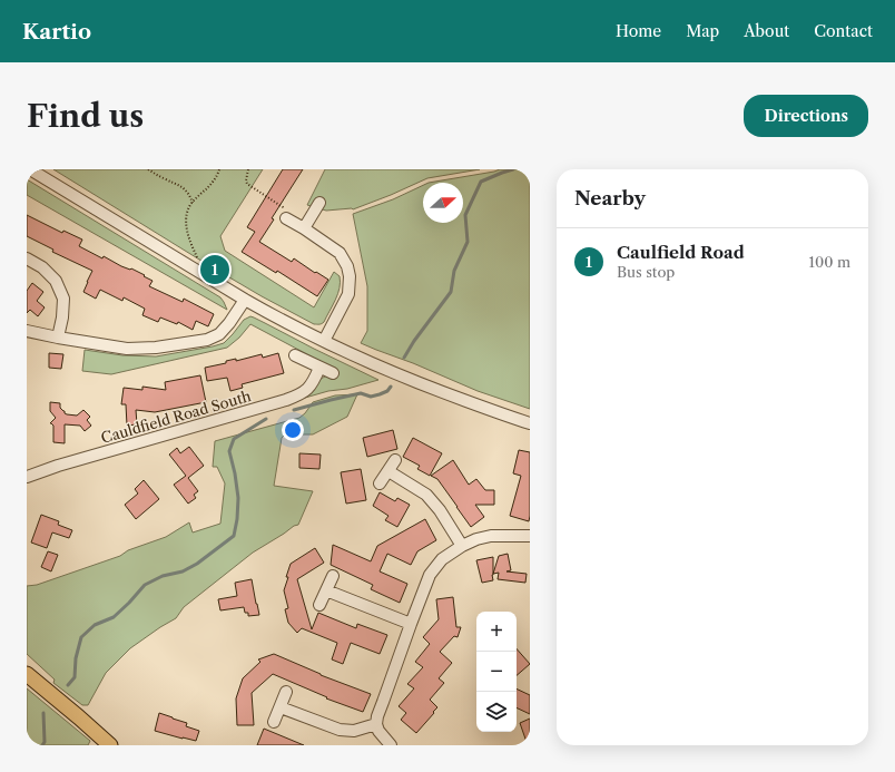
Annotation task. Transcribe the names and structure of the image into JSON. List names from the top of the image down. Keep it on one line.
{"streets":{"street":["Cauldfield Road South"]},"north":"right","page":{"header":"Kartio","nav":["Home","Map","About","Contact"],"buttons":"Directions","title":"Find us","heading":"Nearby","list":[{"mark":"1","name":"Caulfield Road","note":"Bus stop","value":"100 m"}],"pins":"1","map_buttons":["+","−"]}}
